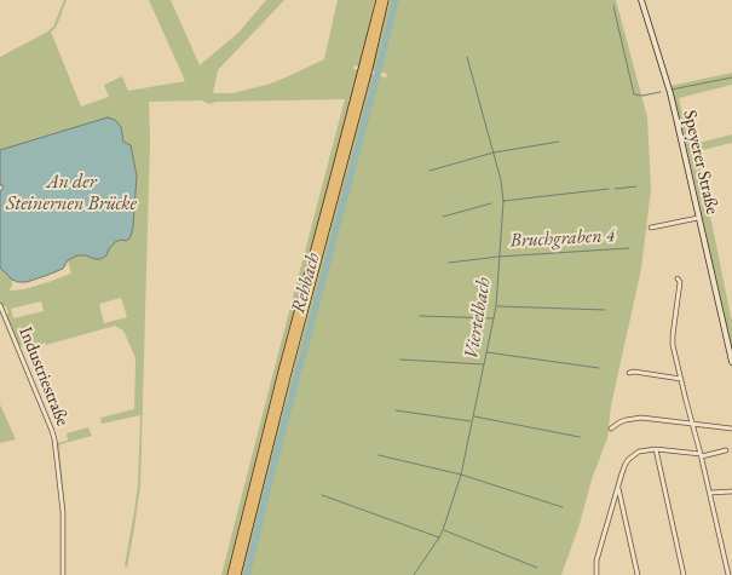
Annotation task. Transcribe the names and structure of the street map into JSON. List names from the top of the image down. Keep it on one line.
{"streets":{"street":["Speyerer Straße","Industriestraße"]},"water":["An der Steinernen Brücke","Bruchgraben 4","Rehbach","Viertelbach"]}
